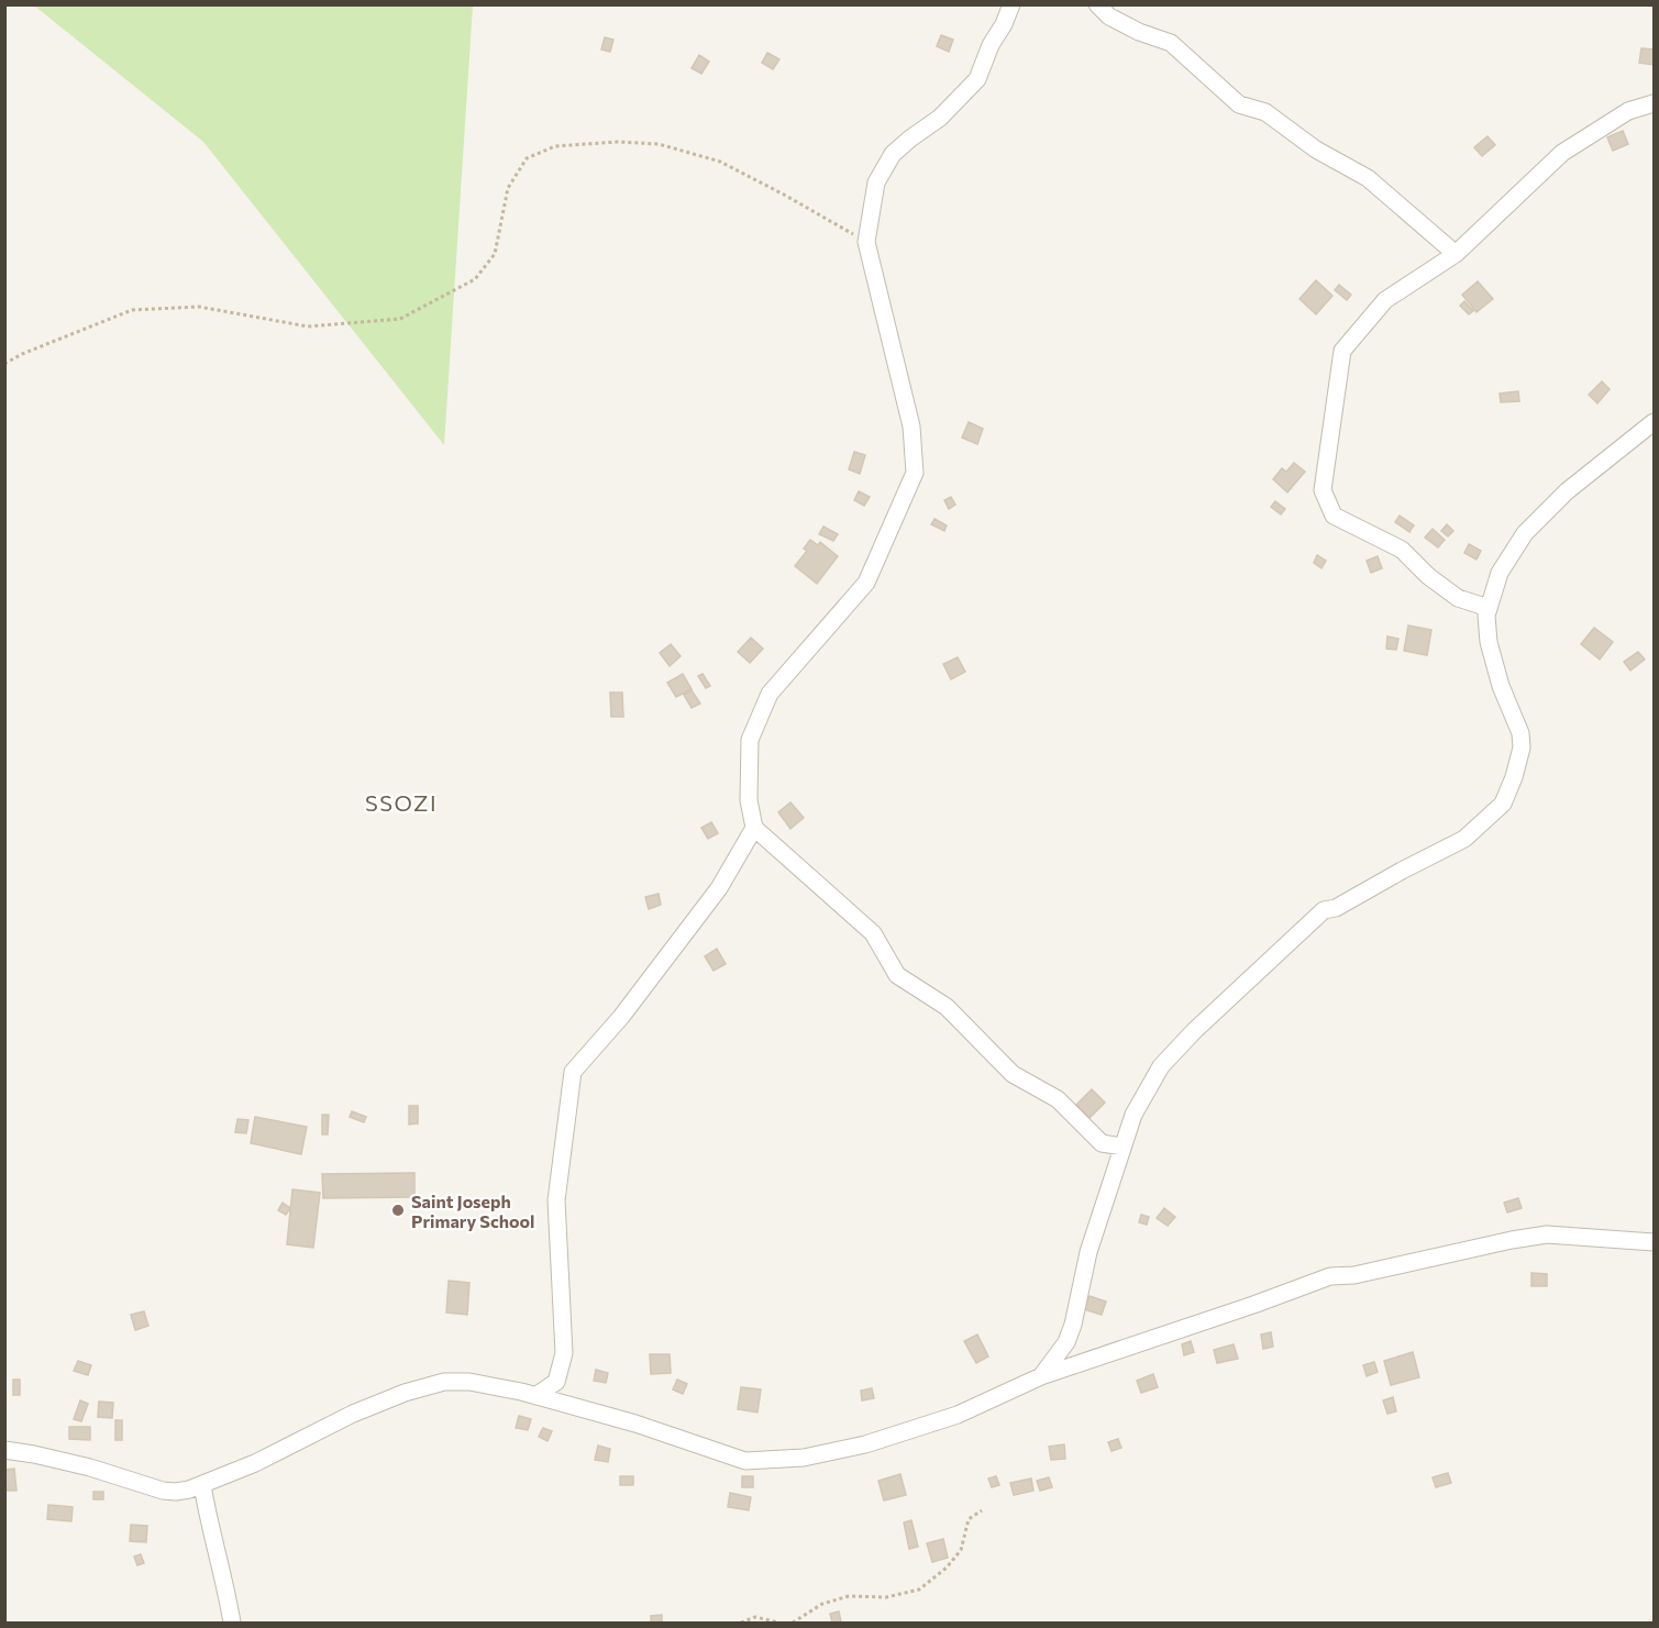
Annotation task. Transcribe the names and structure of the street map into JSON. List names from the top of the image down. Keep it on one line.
{"districts":["SSOZI"],"places":["Saint Joseph Primary School"]}
